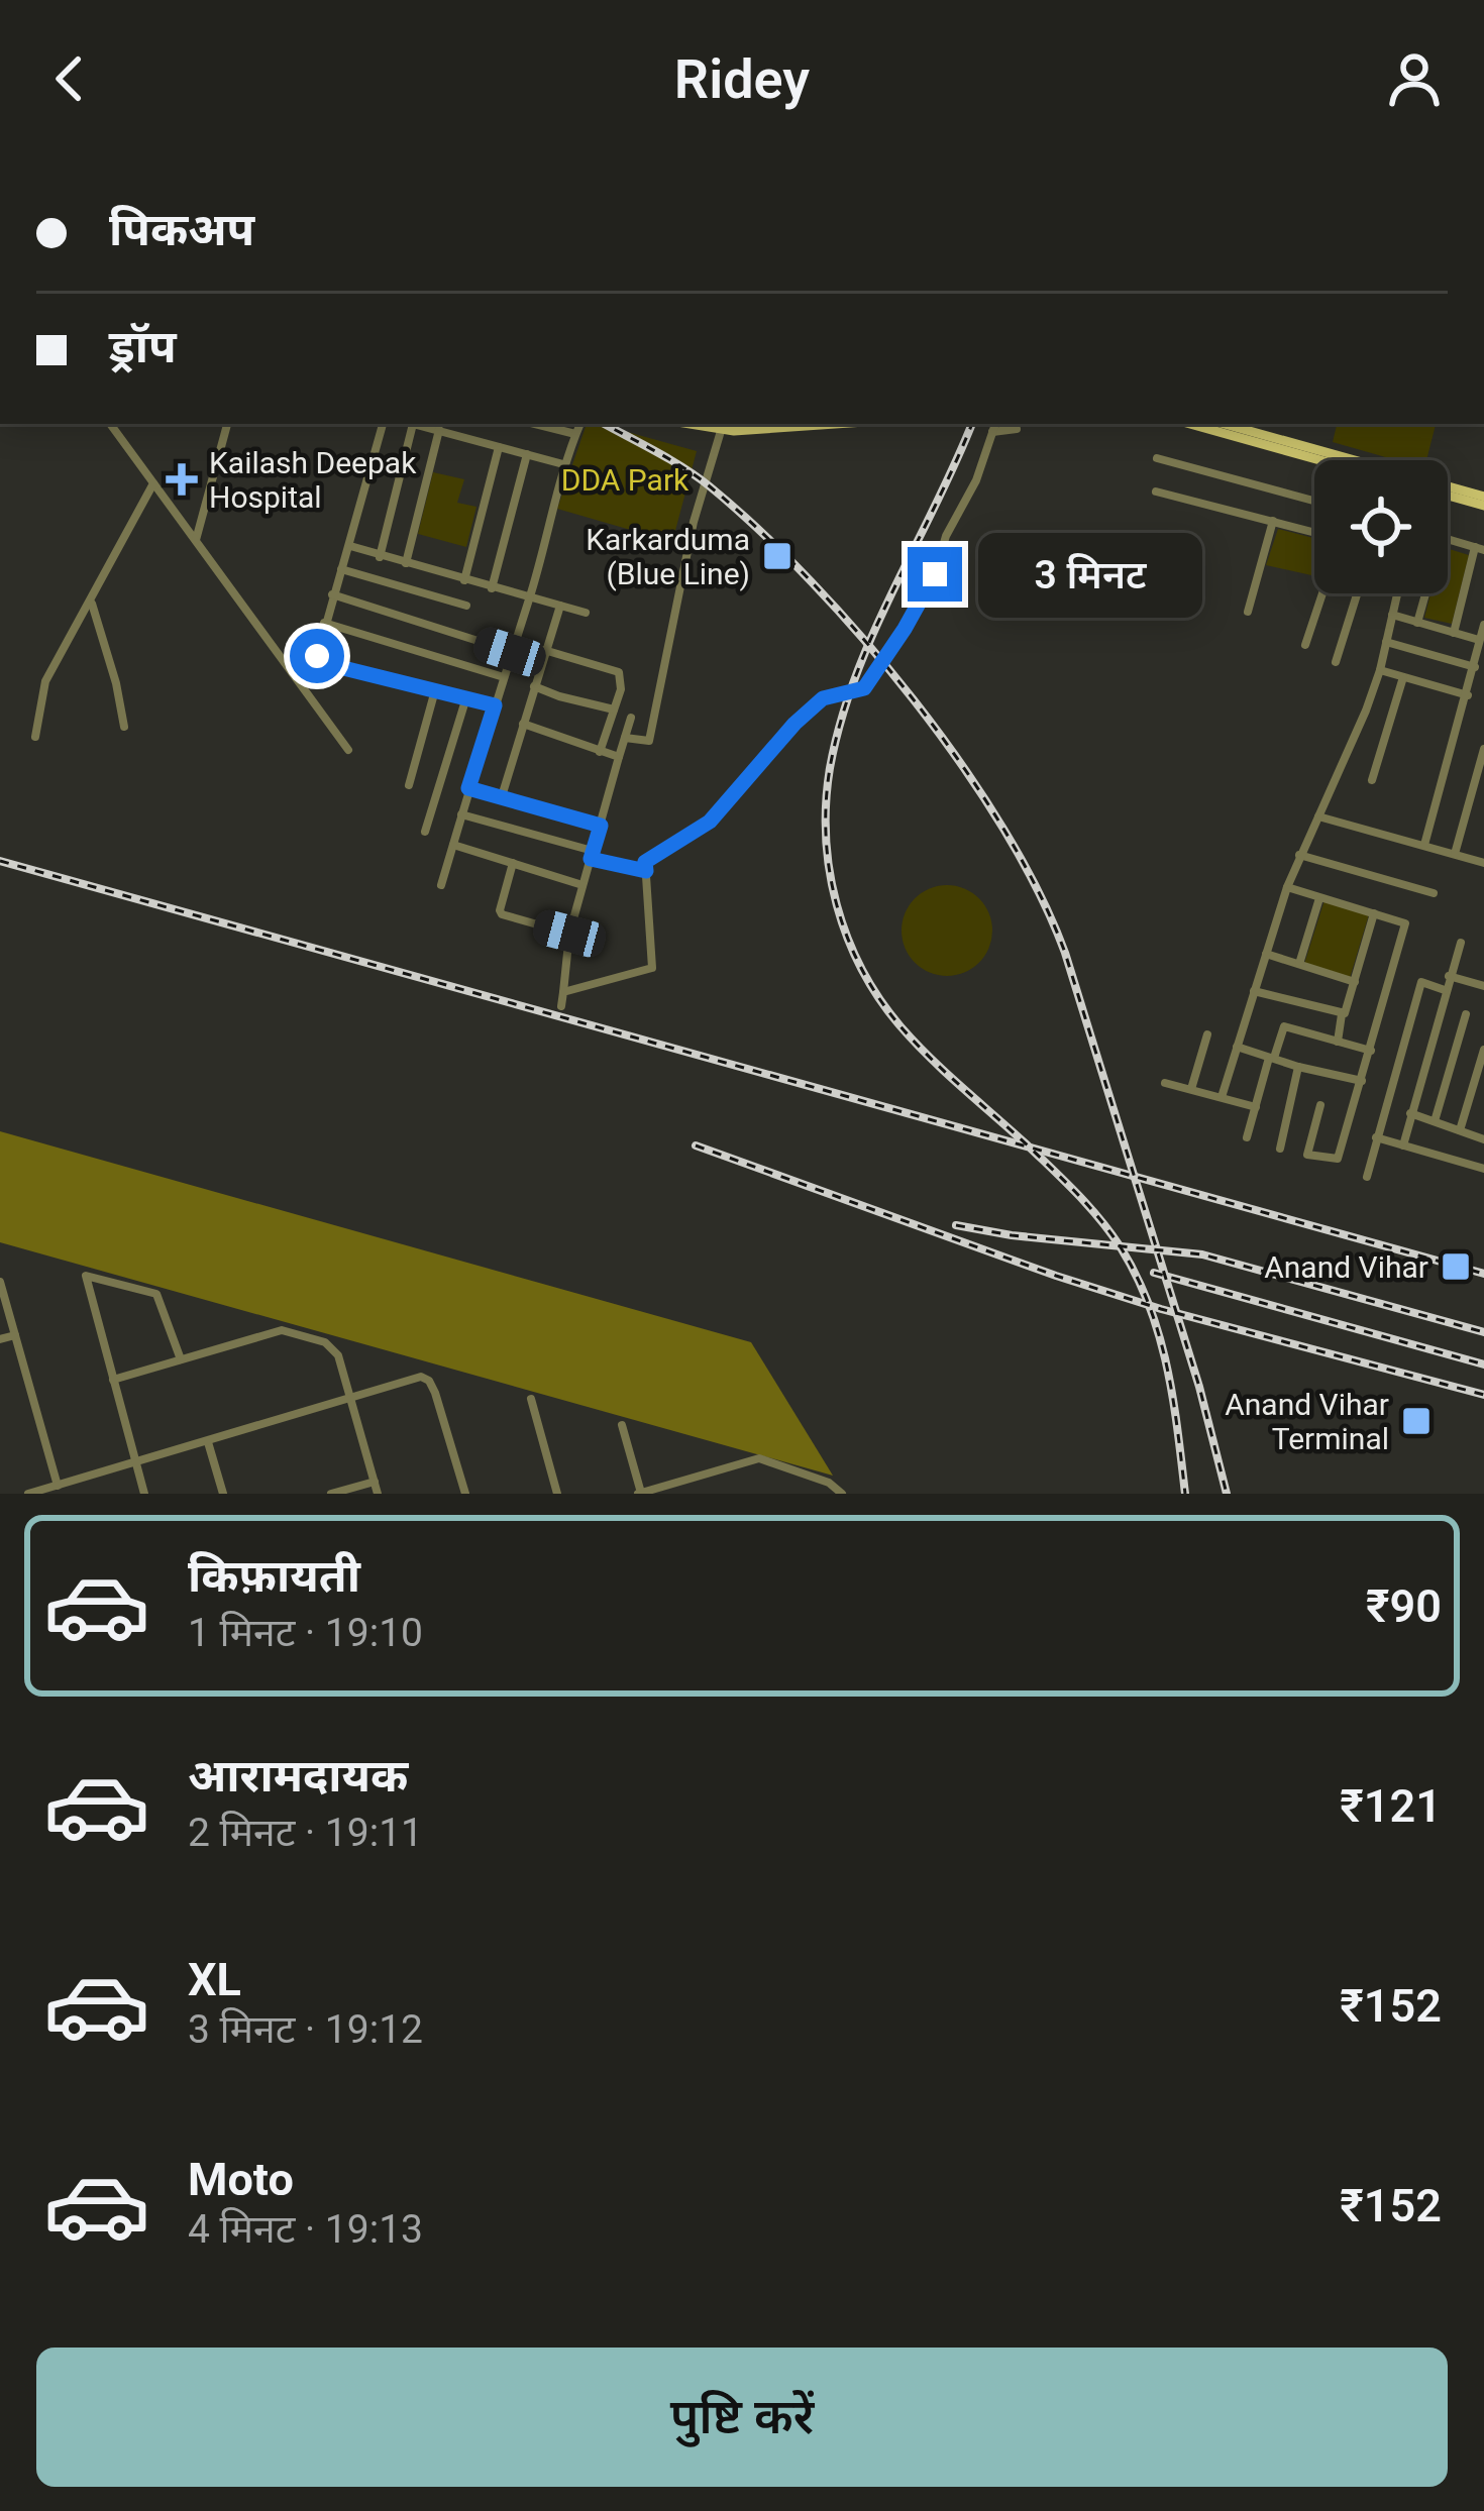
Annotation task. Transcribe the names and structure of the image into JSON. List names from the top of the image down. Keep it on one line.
{"parks":["DDA Park"],"places":{"health":["Kailash Deepak Hospital"],"transit":["Karkarduma (Blue Line)","Anand Vihar","Anand Vihar Terminal"]},"page":{"header":"Ridey","banner":["पिकअप","ड्रॉप"],"bubble":"3 मिनट","list":[{"name":"किफ़ायती","note":"1 मिनट · 19:10","value":"₹90"},{"name":"आरामदायक","note":"2 मिनट · 19:11","value":"₹121"},{"name":"XL","note":"3 मिनट · 19:12","value":"₹152"},{"name":"Moto","note":"4 मिनट · 19:13","value":"₹152"}],"buttons":"पुष्टि करें"}}
